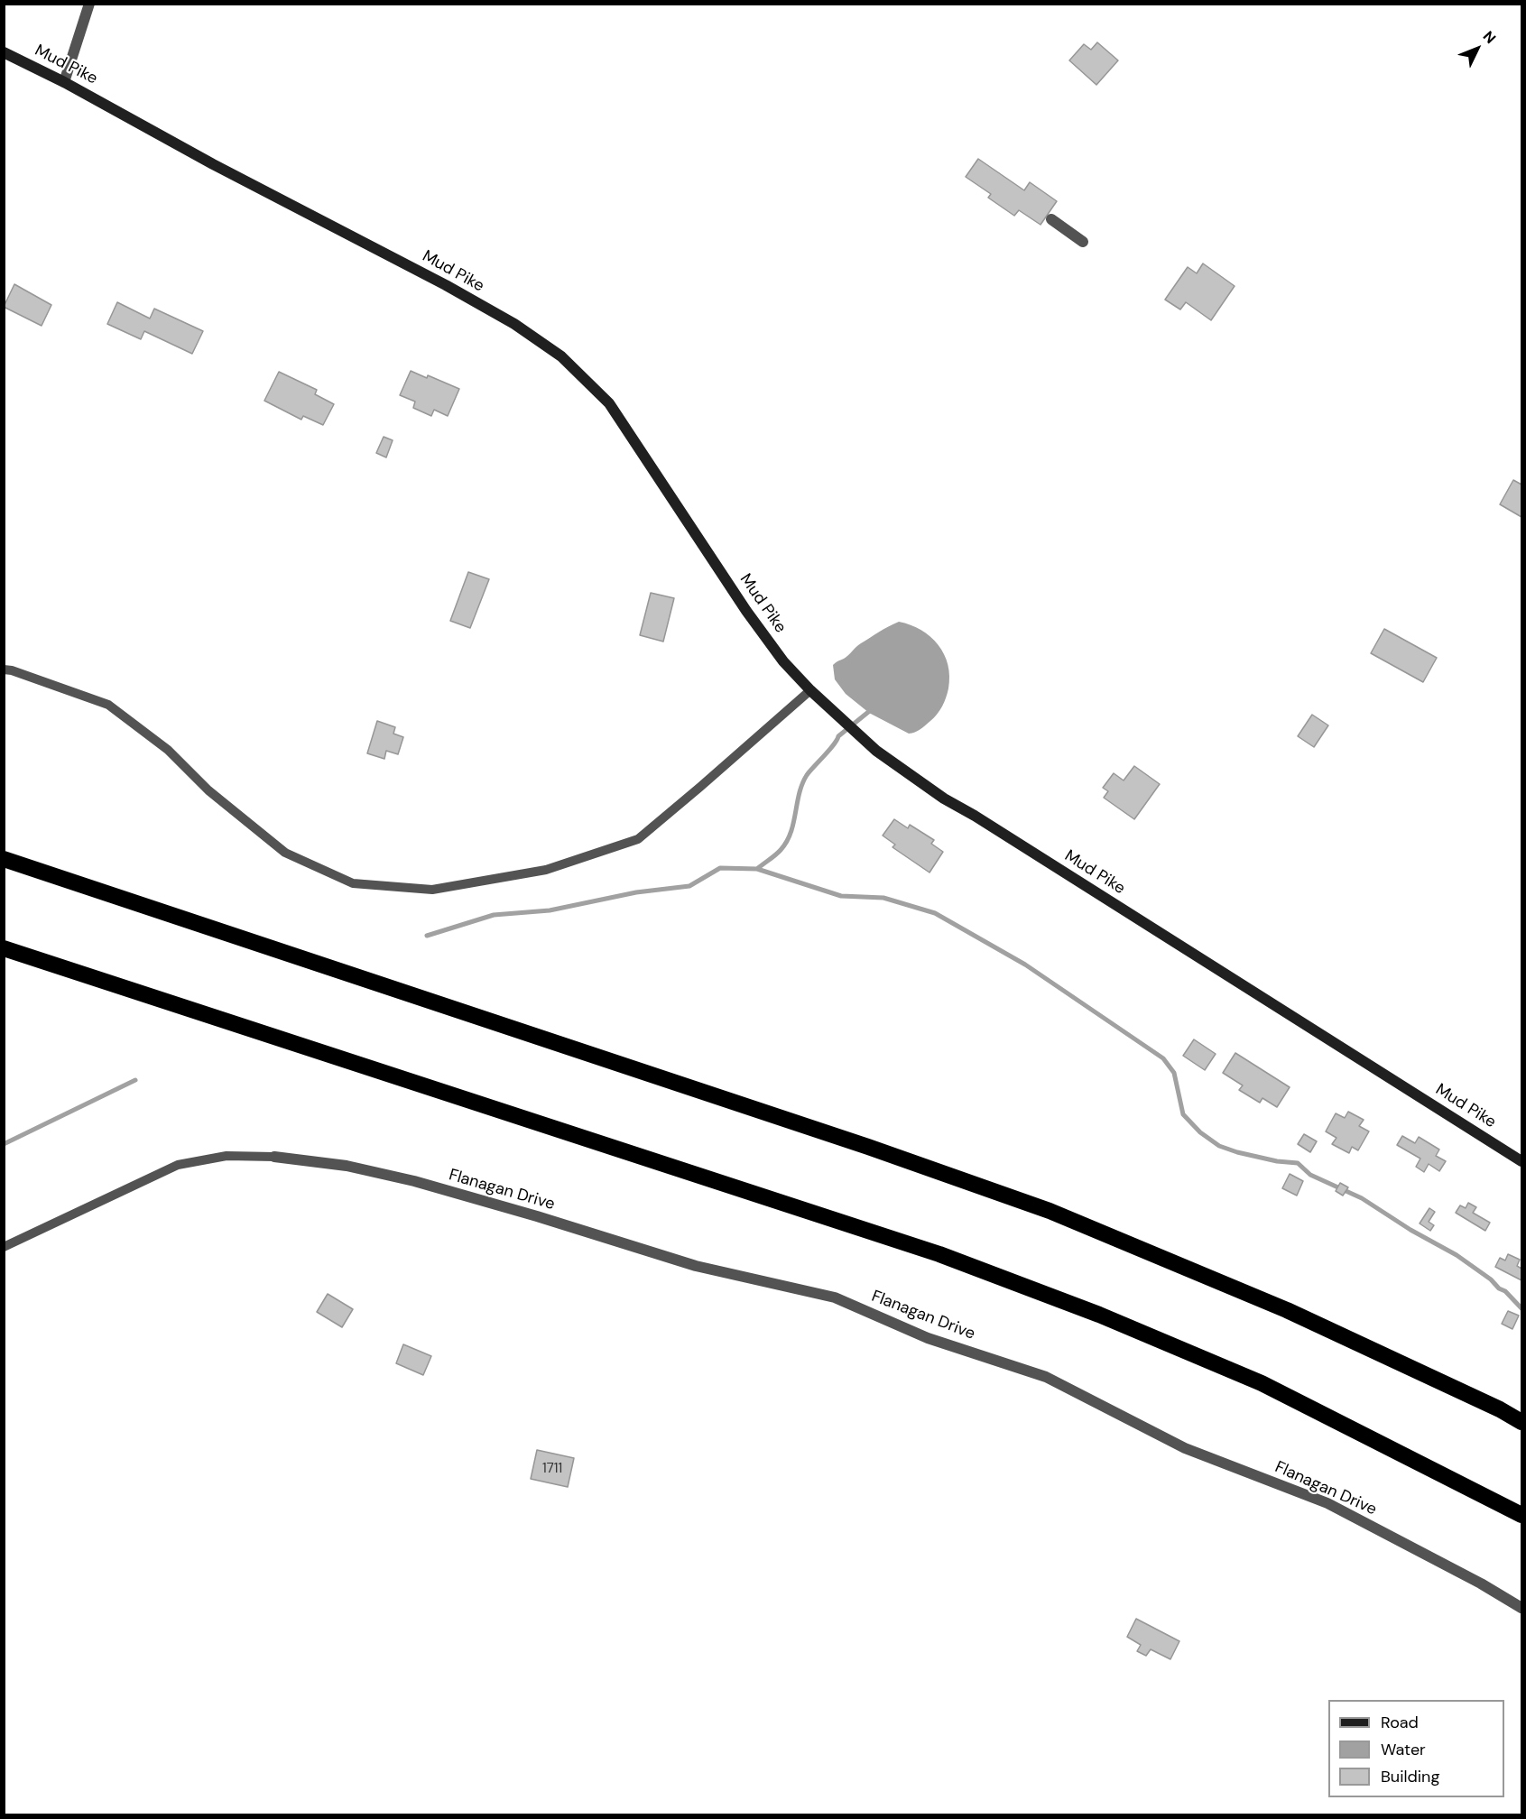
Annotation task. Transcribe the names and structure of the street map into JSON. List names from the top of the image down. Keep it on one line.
{"streets":{"street":["Mud Pike","Flanagan Drive"]},"house_numbers":["1711"],"legend":["Road","Water","Building"],"north":"top right"}
